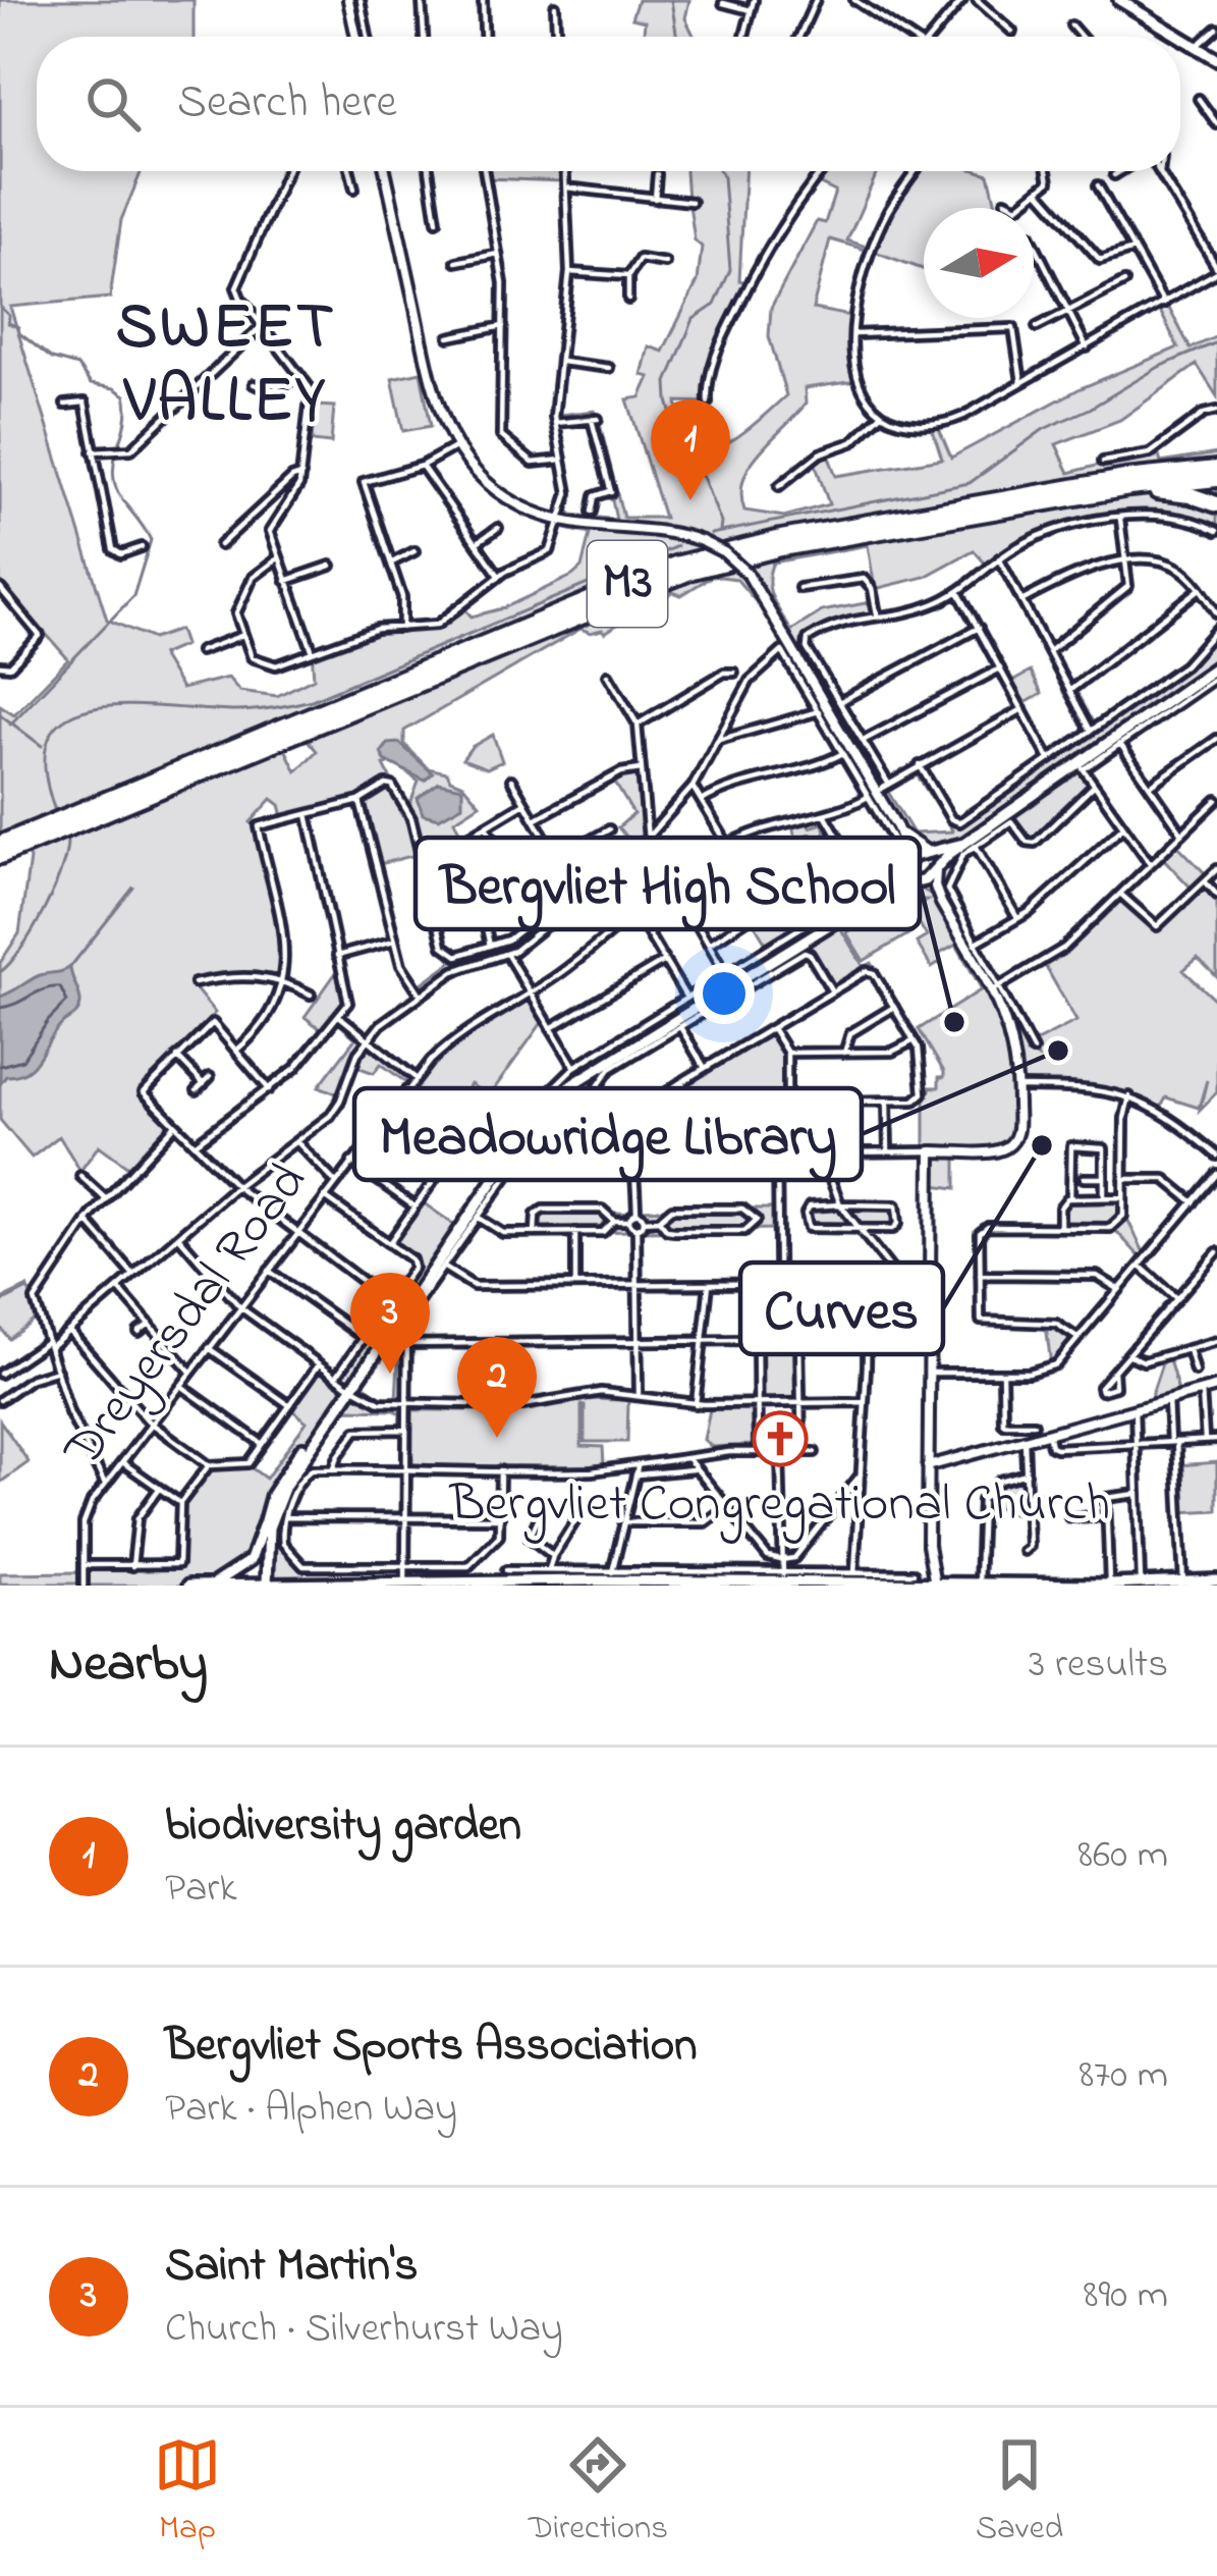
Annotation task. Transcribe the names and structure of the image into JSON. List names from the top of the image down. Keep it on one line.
{"streets":{"highway":["M3"],"street":["Dreyersdal Road"]},"districts":["SWEET VALLEY"],"places":{"other":["Bergvliet High School","Meadowridge Library","Curves"],"church":["Bergvliet Congregational Church"]},"north":"right","page":{"search":"Search here","pins":["1","3","2"],"heading":["Nearby","3 results"],"list":[{"mark":"1","name":"biodiversity garden","note":"Park","value":"860 m"},{"mark":"2","name":"Bergvliet Sports Association","note":"Park · Alphen Way","value":"870 m"},{"mark":"3","name":"Saint Martin's","note":"Church · Silverhurst Way","value":"890 m"}],"nav":["Map","Directions","Saved"]}}
